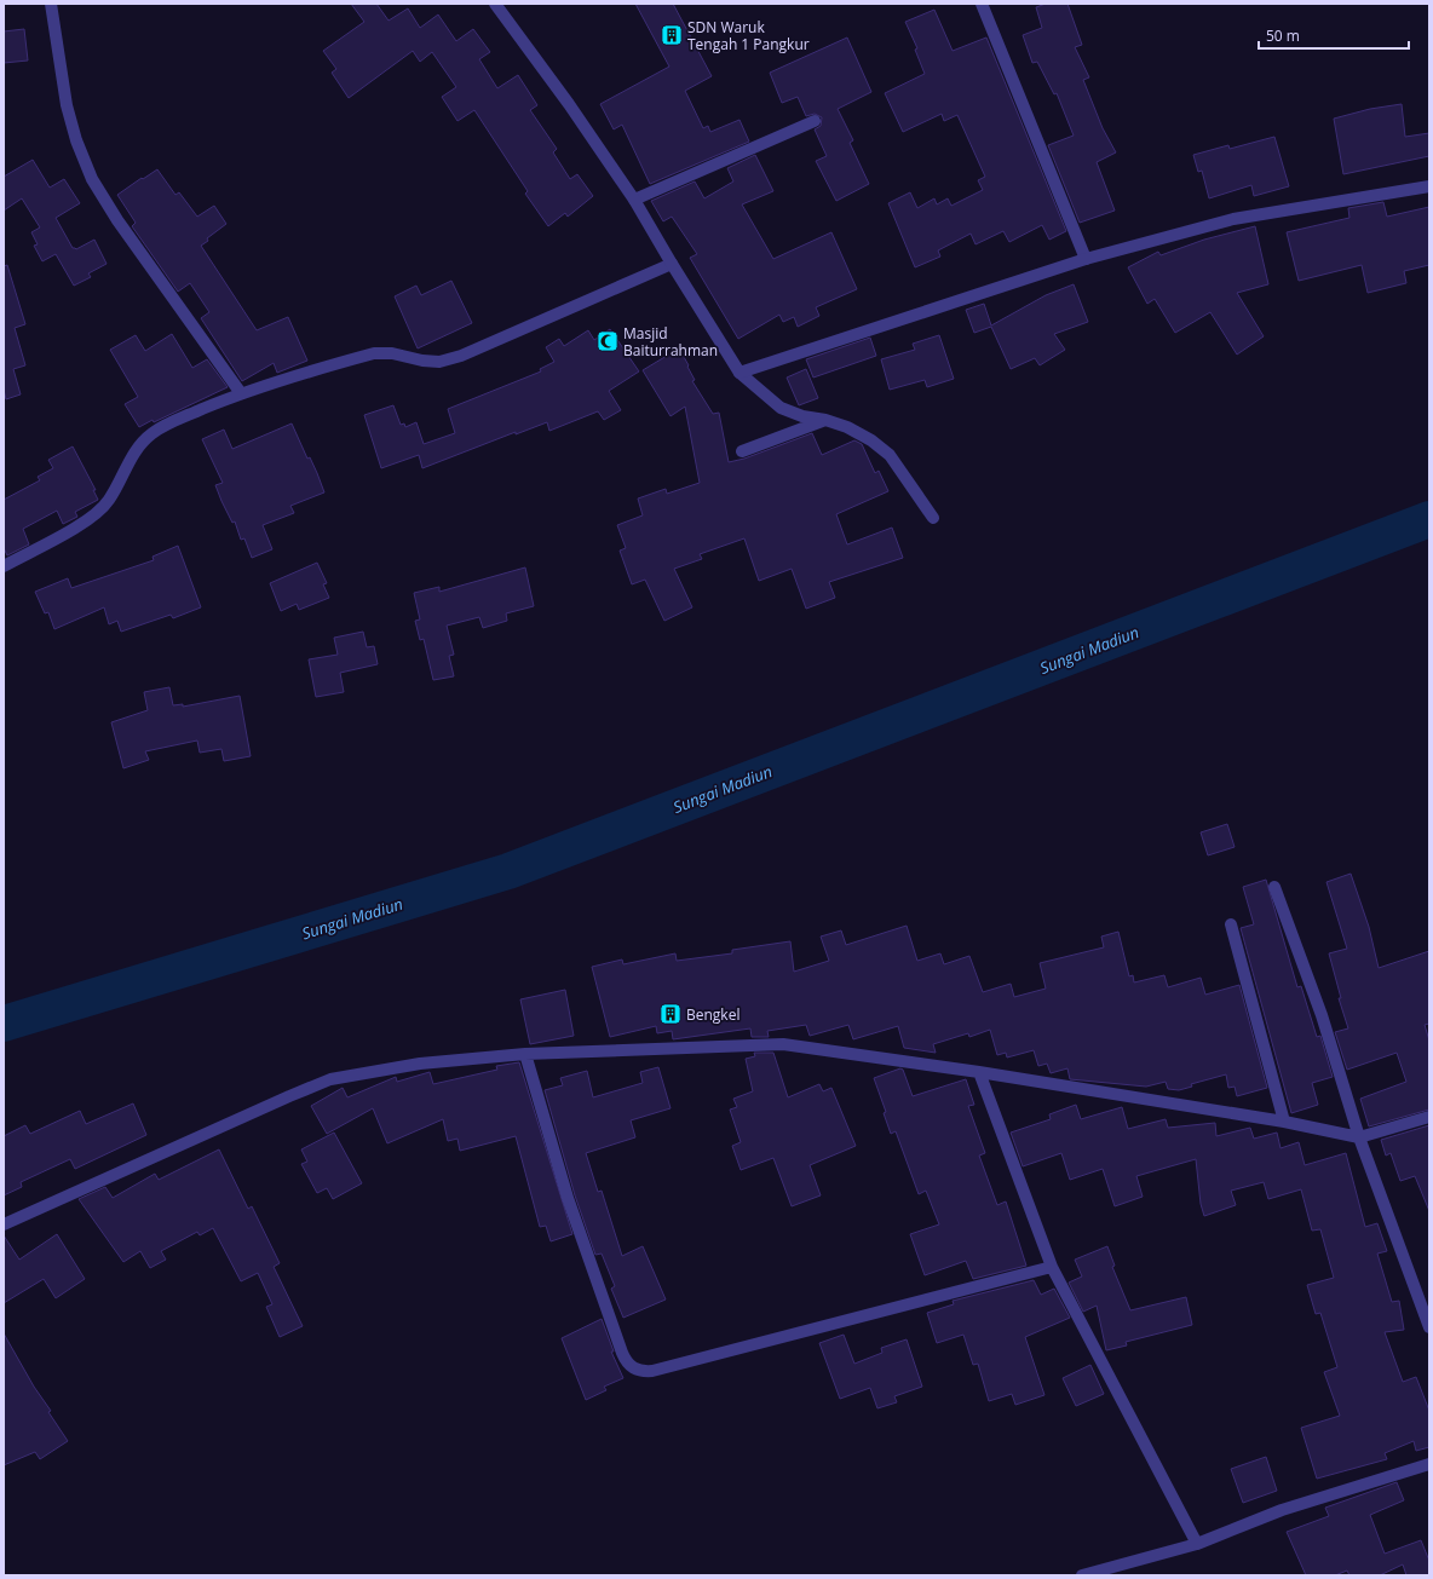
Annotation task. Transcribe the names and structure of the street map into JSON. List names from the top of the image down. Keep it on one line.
{"water":["Sungai Madiun"],"places":{"building":["SDN Waruk Tengah 1 Pangkur","Bengkel"],"mosque":["Masjid Baiturrahman"]},"scale_bar":"50 m"}
